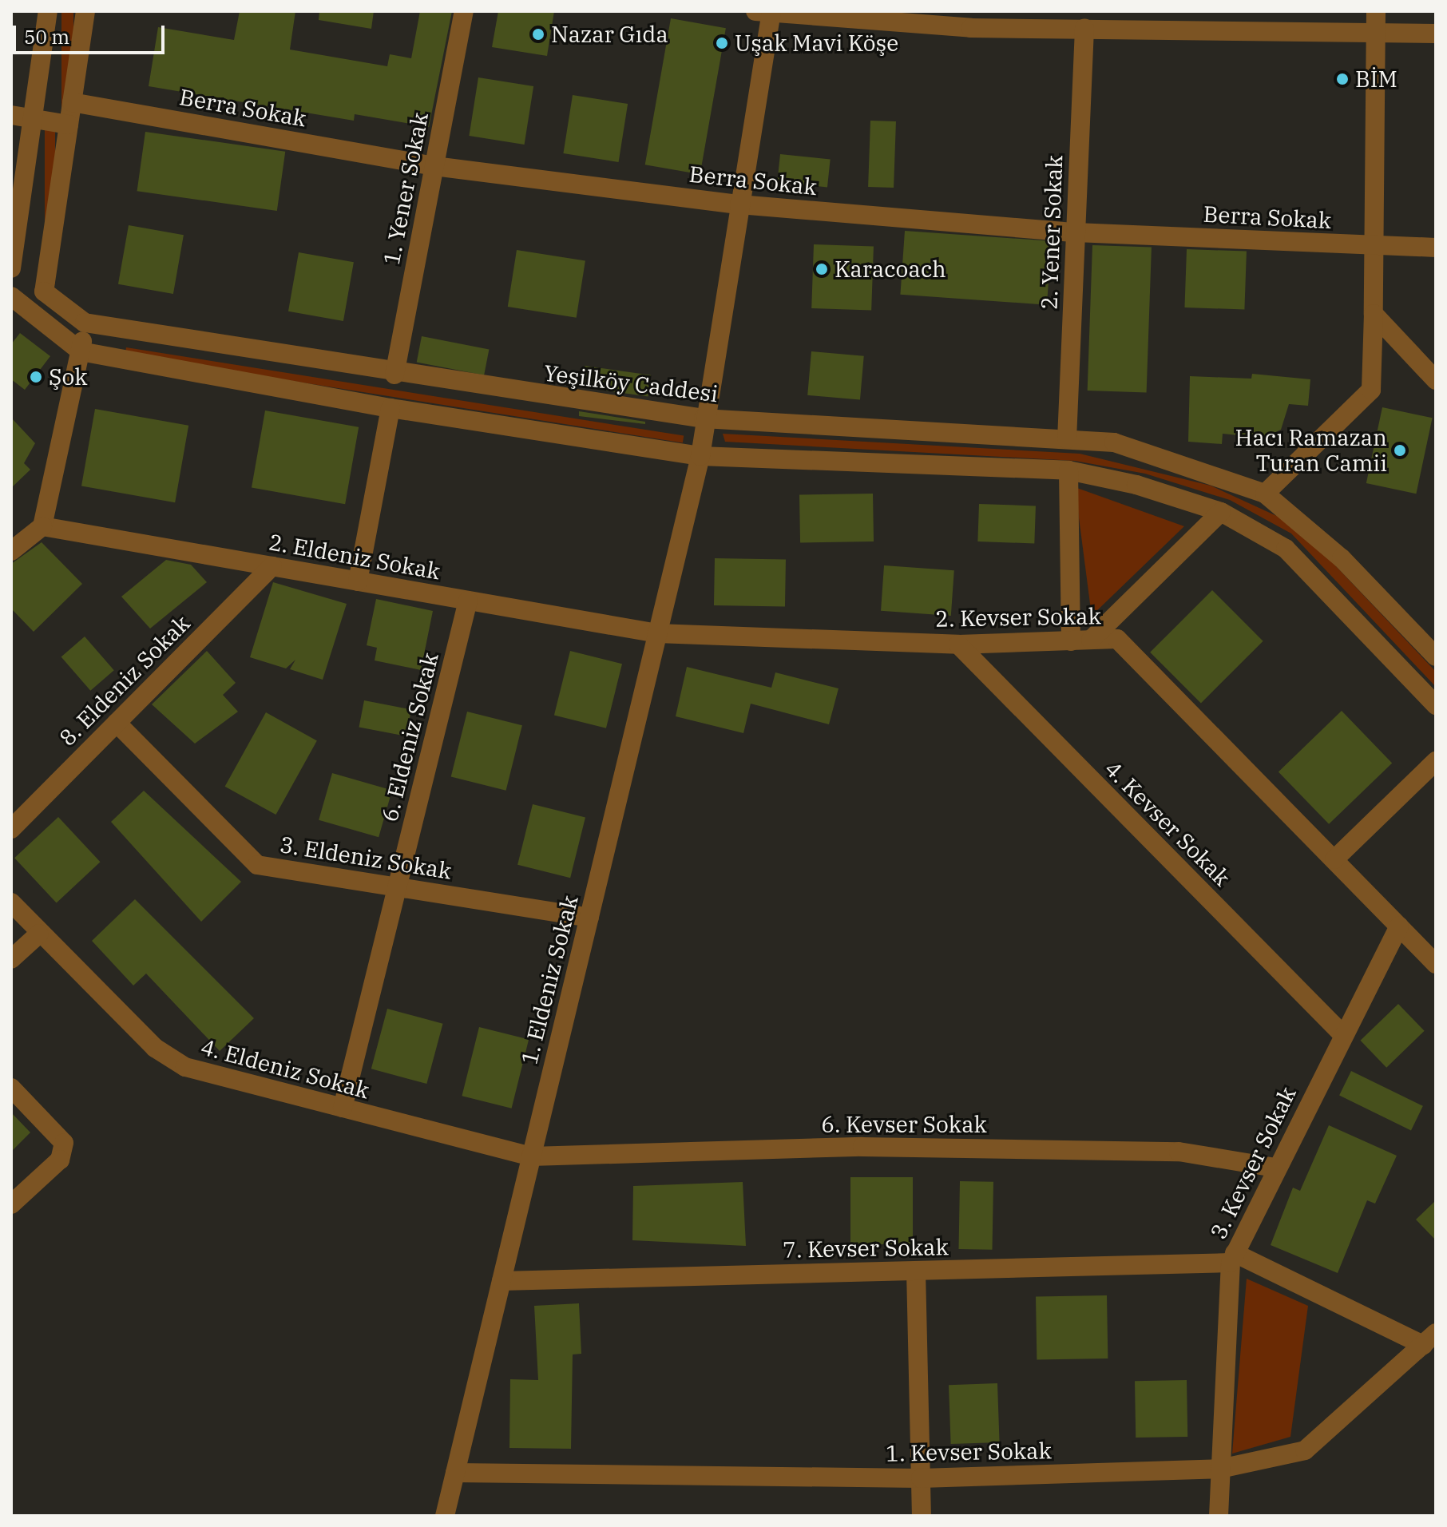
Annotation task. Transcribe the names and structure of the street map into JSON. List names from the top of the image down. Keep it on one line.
{"streets":{"street":["Berra Sokak","1. Yener Sokak","2. Yener Sokak","Yeşilköy Caddesi","2. Eldeniz Sokak","2. Kevser Sokak","8. Eldeniz Sokak","6. Eldeniz Sokak","4. Kevser Sokak","3. Eldeniz Sokak","1. Eldeniz Sokak","4. Eldeniz Sokak","6. Kevser Sokak","3. Kevser Sokak","7. Kevser Sokak","1. Kevser Sokak"]},"crossings":[["Berra Sokak","1. Yener Sokak"],["Berra Sokak","2. Yener Sokak"],["Berra Sokak","1. Eldeniz Sokak"],["1. Yener Sokak","Yeşilköy Caddesi"],["2. Yener Sokak","Yeşilköy Caddesi"],["Yeşilköy Caddesi","1. Eldeniz Sokak"],["2. Eldeniz Sokak","2. Kevser Sokak"],["2. Eldeniz Sokak","8. Eldeniz Sokak"],["2. Eldeniz Sokak","6. Eldeniz Sokak"],["2. Eldeniz Sokak","1. Eldeniz Sokak"],["2. Kevser Sokak","4. Kevser Sokak"],["2. Kevser Sokak","1. Eldeniz Sokak"],["2. Kevser Sokak","3. Kevser Sokak"],["8. Eldeniz Sokak","3. Eldeniz Sokak"],["6. Eldeniz Sokak","3. Eldeniz Sokak"],["6. Eldeniz Sokak","4. Eldeniz Sokak"],["4. Kevser Sokak","3. Kevser Sokak"],["3. Eldeniz Sokak","1. Eldeniz Sokak"],["1. Eldeniz Sokak","4. Eldeniz Sokak"],["1. Eldeniz Sokak","6. Kevser Sokak"],["1. Eldeniz Sokak","7. Kevser Sokak"],["1. Eldeniz Sokak","1. Kevser Sokak"],["4. Eldeniz Sokak","6. Kevser Sokak"],["6. Kevser Sokak","3. Kevser Sokak"],["3. Kevser Sokak","7. Kevser Sokak"],["3. Kevser Sokak","1. Kevser Sokak"]],"places":["Nazar Gıda","Uşak Mavi Köşe","BİM","Karacoach","Şok","Hacı Ramazan Turan Camii"],"scale_bar":"50 m"}
